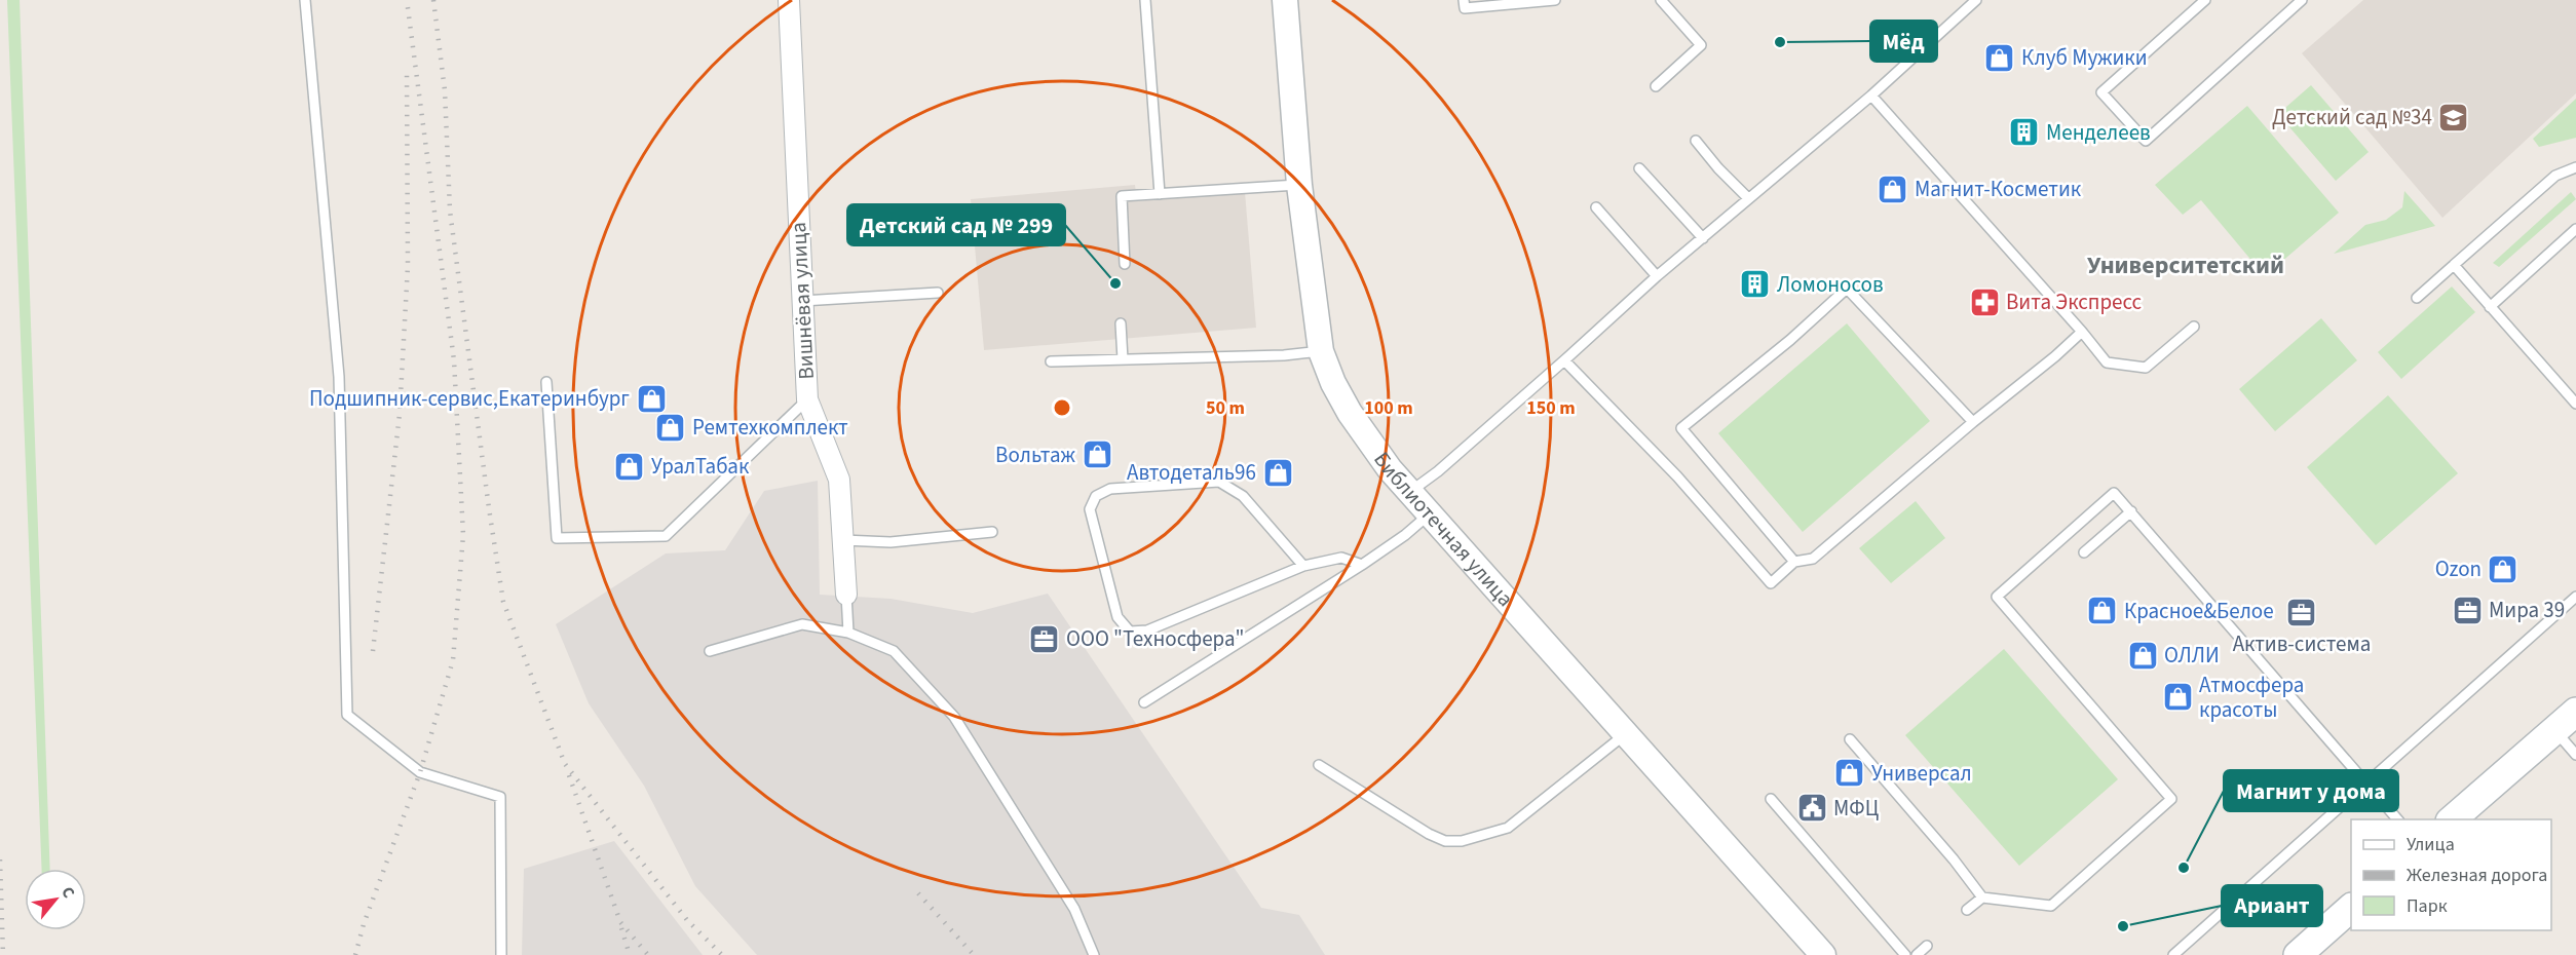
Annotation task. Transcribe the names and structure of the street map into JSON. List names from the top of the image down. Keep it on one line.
{"streets":{"street":["Вишнёвая улица","Библиотечная улица"]},"districts":["Университетский"],"places":{"other":["Мёд","Детский сад № 299","Магнит у дома","Ариант"],"shop":["Клуб Мужики","Магнит-Косметик","Подшипник-сервис,Екатеринбург","Ремтехкомплект","Вольтаж","УралТабак","Автодеталь96","Ozon","Красное&Белое","ОЛЛИ","Атмосфера красоты","Универсал"],"school or university":["Детский сад №34"],"building":["Менделеев","Ломоносов"],"pharmacy":["Вита Экспресс"],"office":["Мира 39","Актив-система","ООО \"Техносфера\""],"public building":["МФЦ"]},"legend":["Улица","Железная дорога","Парк"],"north":"top right","rings":["50 m","100 m","150 m"]}
